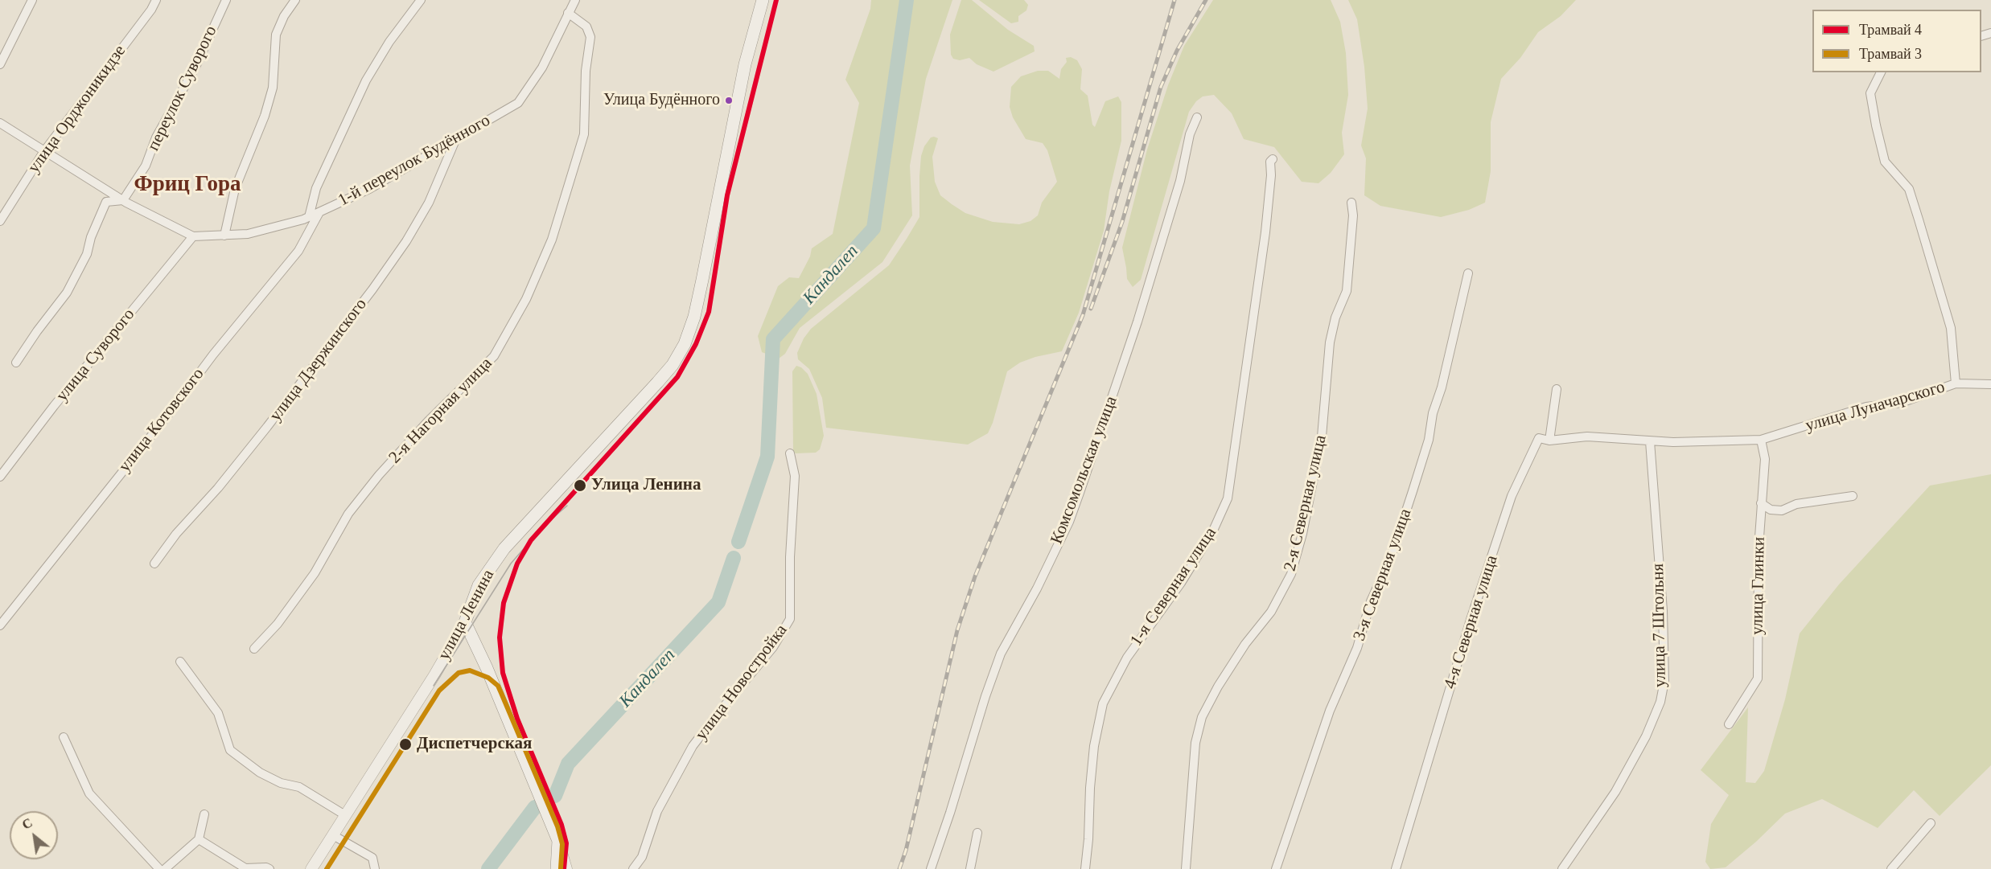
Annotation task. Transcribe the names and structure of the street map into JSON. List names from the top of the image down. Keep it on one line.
{"streets":{"main road":["улица Ленина"],"street":["переулок Суворого","улица Орджоникидзе","1-й переулок Будённого","улица Суворого","улица Дзержинского","улица Луначарского","2-я Нагорная улица","улица Котовского","Комсомольская улица","2-я Северная улица","3-я Северная улица","улица Глинки","1-я Северная улица","4-я Северная улица","улица 7 Штольня","улица Новостройка"]},"crossings":[["1-й переулок Будённого","улица Суворого"],["1-й переулок Будённого","улица Дзержинского"],["1-й переулок Будённого","2-я Нагорная улица"],["1-й переулок Будённого","улица Котовского"],["улица Луначарского","улица Глинки"]],"districts":["Фриц Гора"],"water":["Кандалеп"],"places":["Улица Будённого","Улица Ленина","Диспетчерская"],"lines":["tram line 4","tram line 3"],"legend":["Трамвай 4","Трамвай 3"],"north":"top left"}
